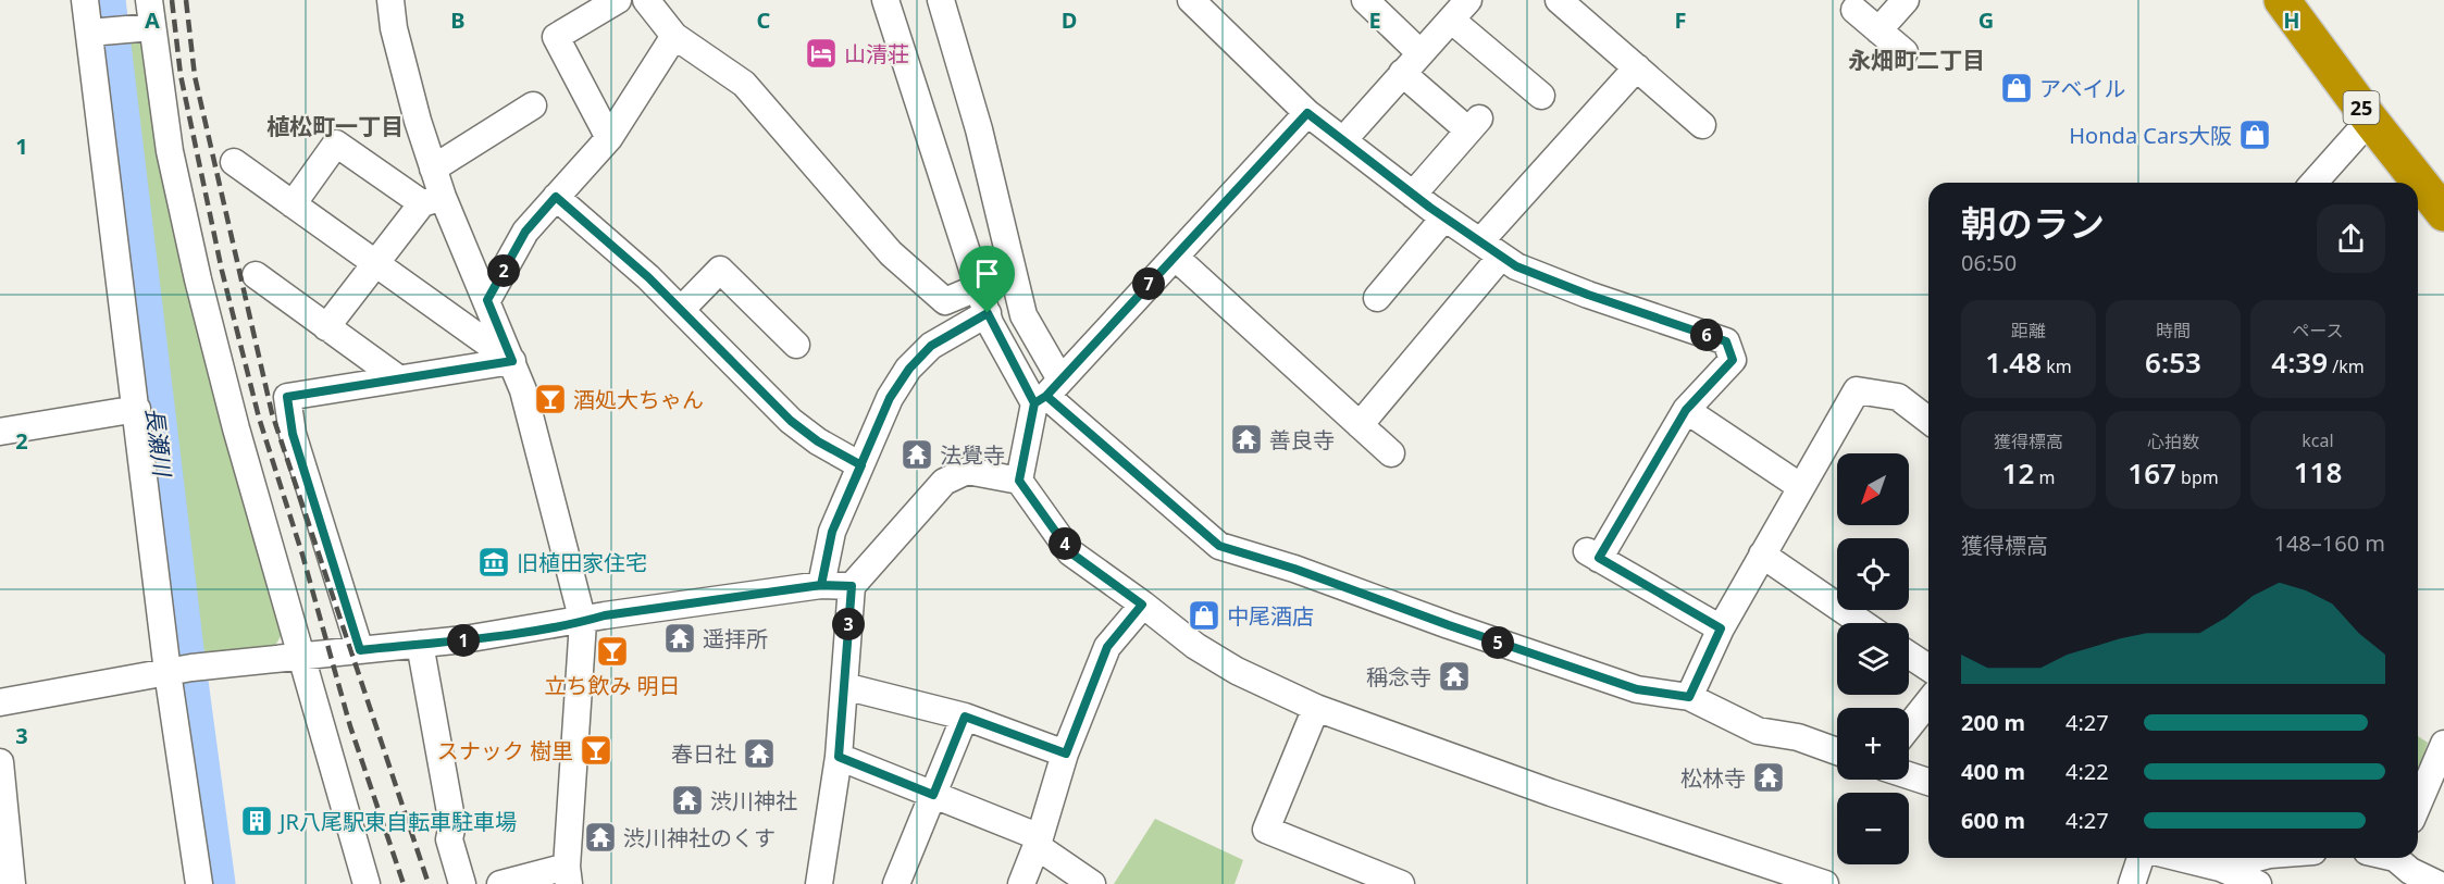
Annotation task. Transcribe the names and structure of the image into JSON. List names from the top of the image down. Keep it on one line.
{"streets":{"highway":["25"]},"districts":["永畑町二丁目","植松町一丁目"],"water":["長瀬川"],"places":{"hotel":["山清荘"],"shop":["アベイル","Honda Cars大阪","中尾酒店"],"bar":["酒処大ちゃん","立ち飲み 明日","スナック 樹里"],"temple":["善良寺","法覺寺","遥拝所","稱念寺","春日社","松林寺","渋川神社","渋川神社のくす"],"museum":["旧植田家住宅"],"building":["JR八尾駅東自転車駐車場"]},"north":"bottom left","page":{"heading":["朝のラン","06:50"],"pins":["2","7","6","4","3","1","5"],"stats":[["距離","1.48 km"],["時間","6:53"],["ペース","4:39 /km"],["獲得標高","12 m"],["心拍数","167 bpm"],["kcal","118"]],"map_buttons":["+","−"],"chart":["獲得標高","148–160 m"],"list":[{"name":"200 m","note":"4:27"},{"name":"400 m","note":"4:22"},{"name":"600 m","note":"4:27"}]},"grid":{"columns":["A","B","C","D","E","F","G","H"],"rows":["1","2","3"]}}
